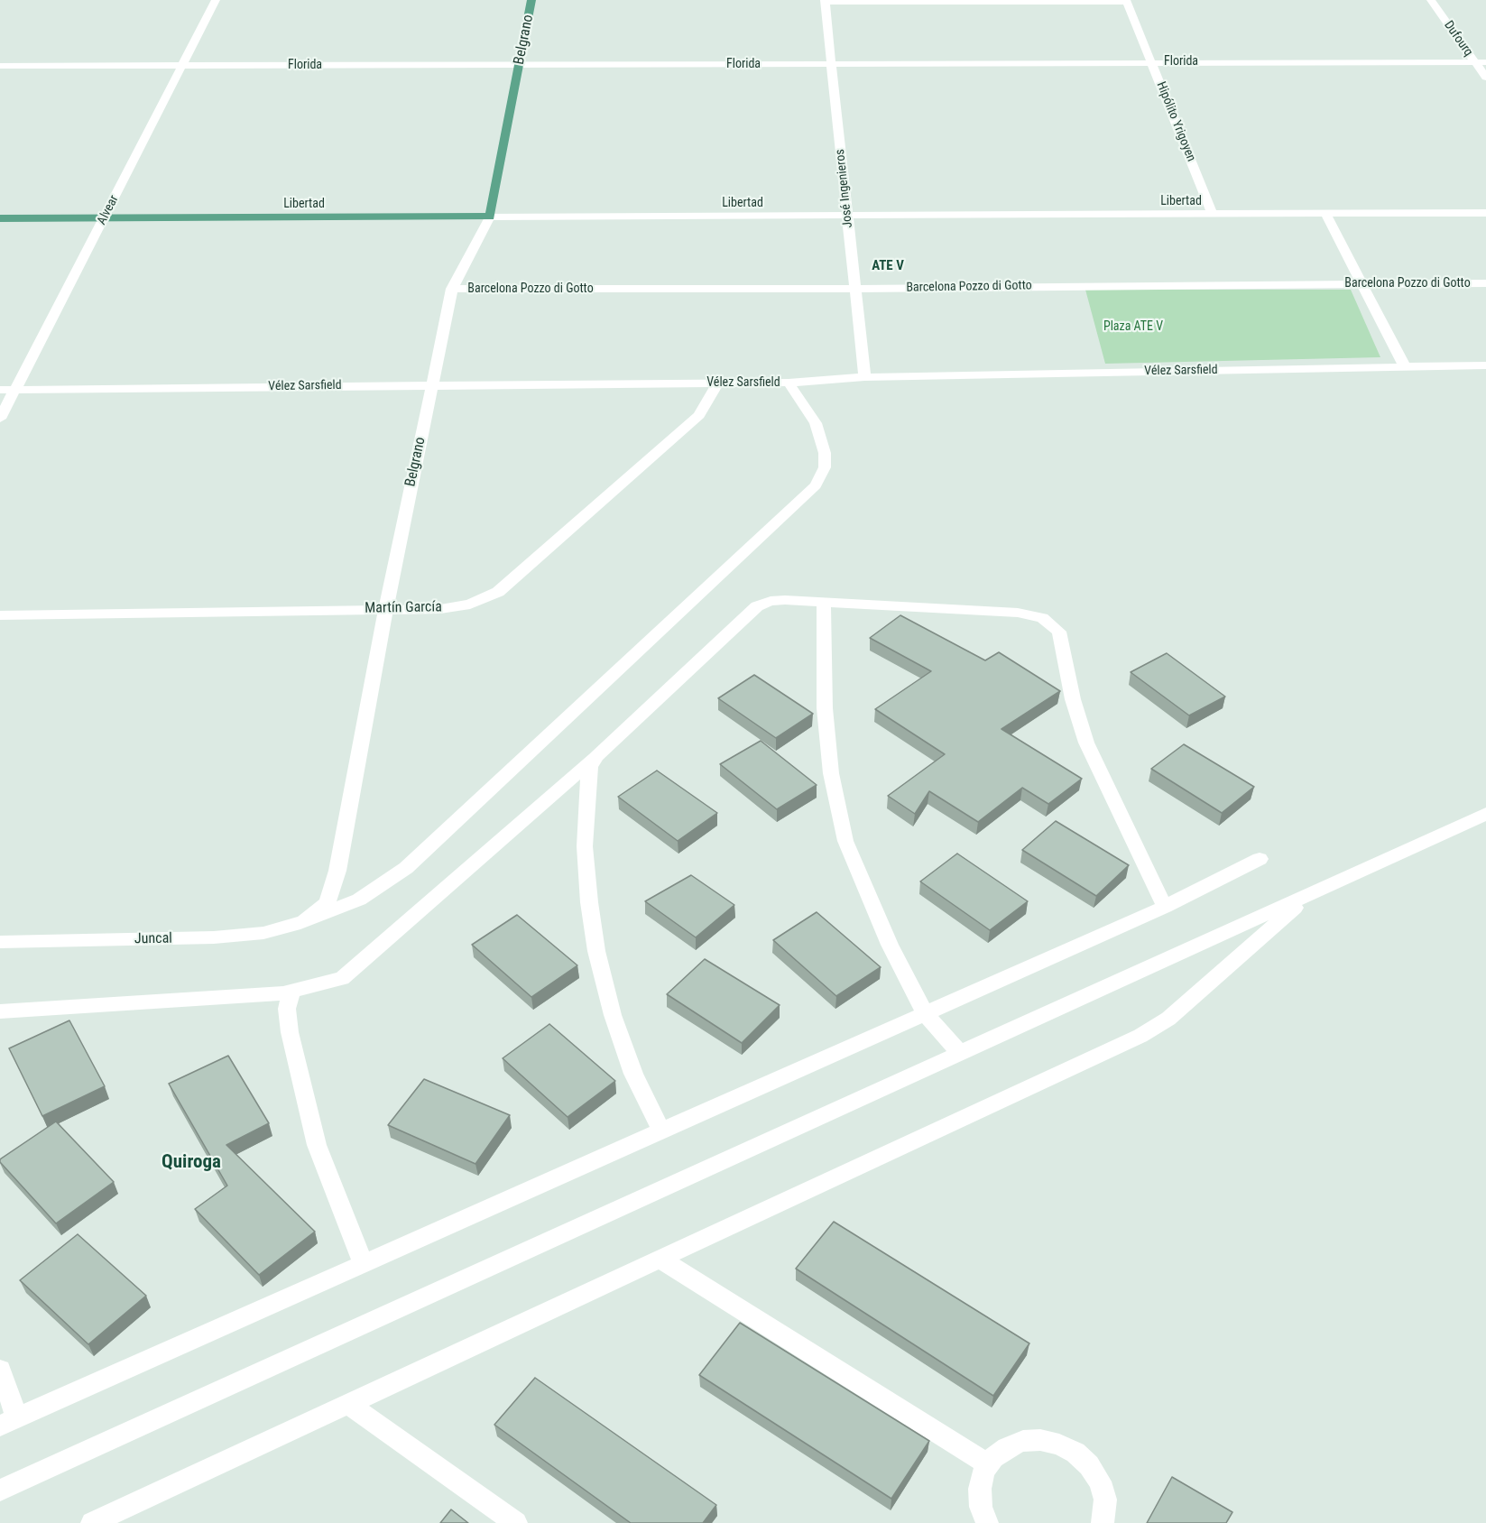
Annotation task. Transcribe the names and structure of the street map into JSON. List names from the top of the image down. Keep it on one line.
{"streets":{"main road":["Belgrano","Libertad"],"street":["Dufourq","Florida","Hipólito Yrigoyen","José Ingenieros","Alvear","Barcelona Pozzo di Gotto","Vélez Sarsfield","Martín García","Juncal"]},"crossings":[["Dufourq","Florida"],["Belgrano","Florida"],["Belgrano","Libertad"],["Belgrano","Barcelona Pozzo di Gotto"],["Belgrano","Vélez Sarsfield"],["Belgrano","Martín García"],["Belgrano","Juncal"],["Florida","Hipólito Yrigoyen"],["Florida","José Ingenieros"],["Florida","Alvear"],["Hipólito Yrigoyen","Libertad"],["José Ingenieros","Libertad"],["José Ingenieros","Barcelona Pozzo di Gotto"],["José Ingenieros","Vélez Sarsfield"],["Libertad","Alvear"],["Alvear","Vélez Sarsfield"],["Vélez Sarsfield","Martín García"],["Vélez Sarsfield","Juncal"]],"districts":["ATE V","Quiroga"],"parks":["Plaza ATE V"]}
